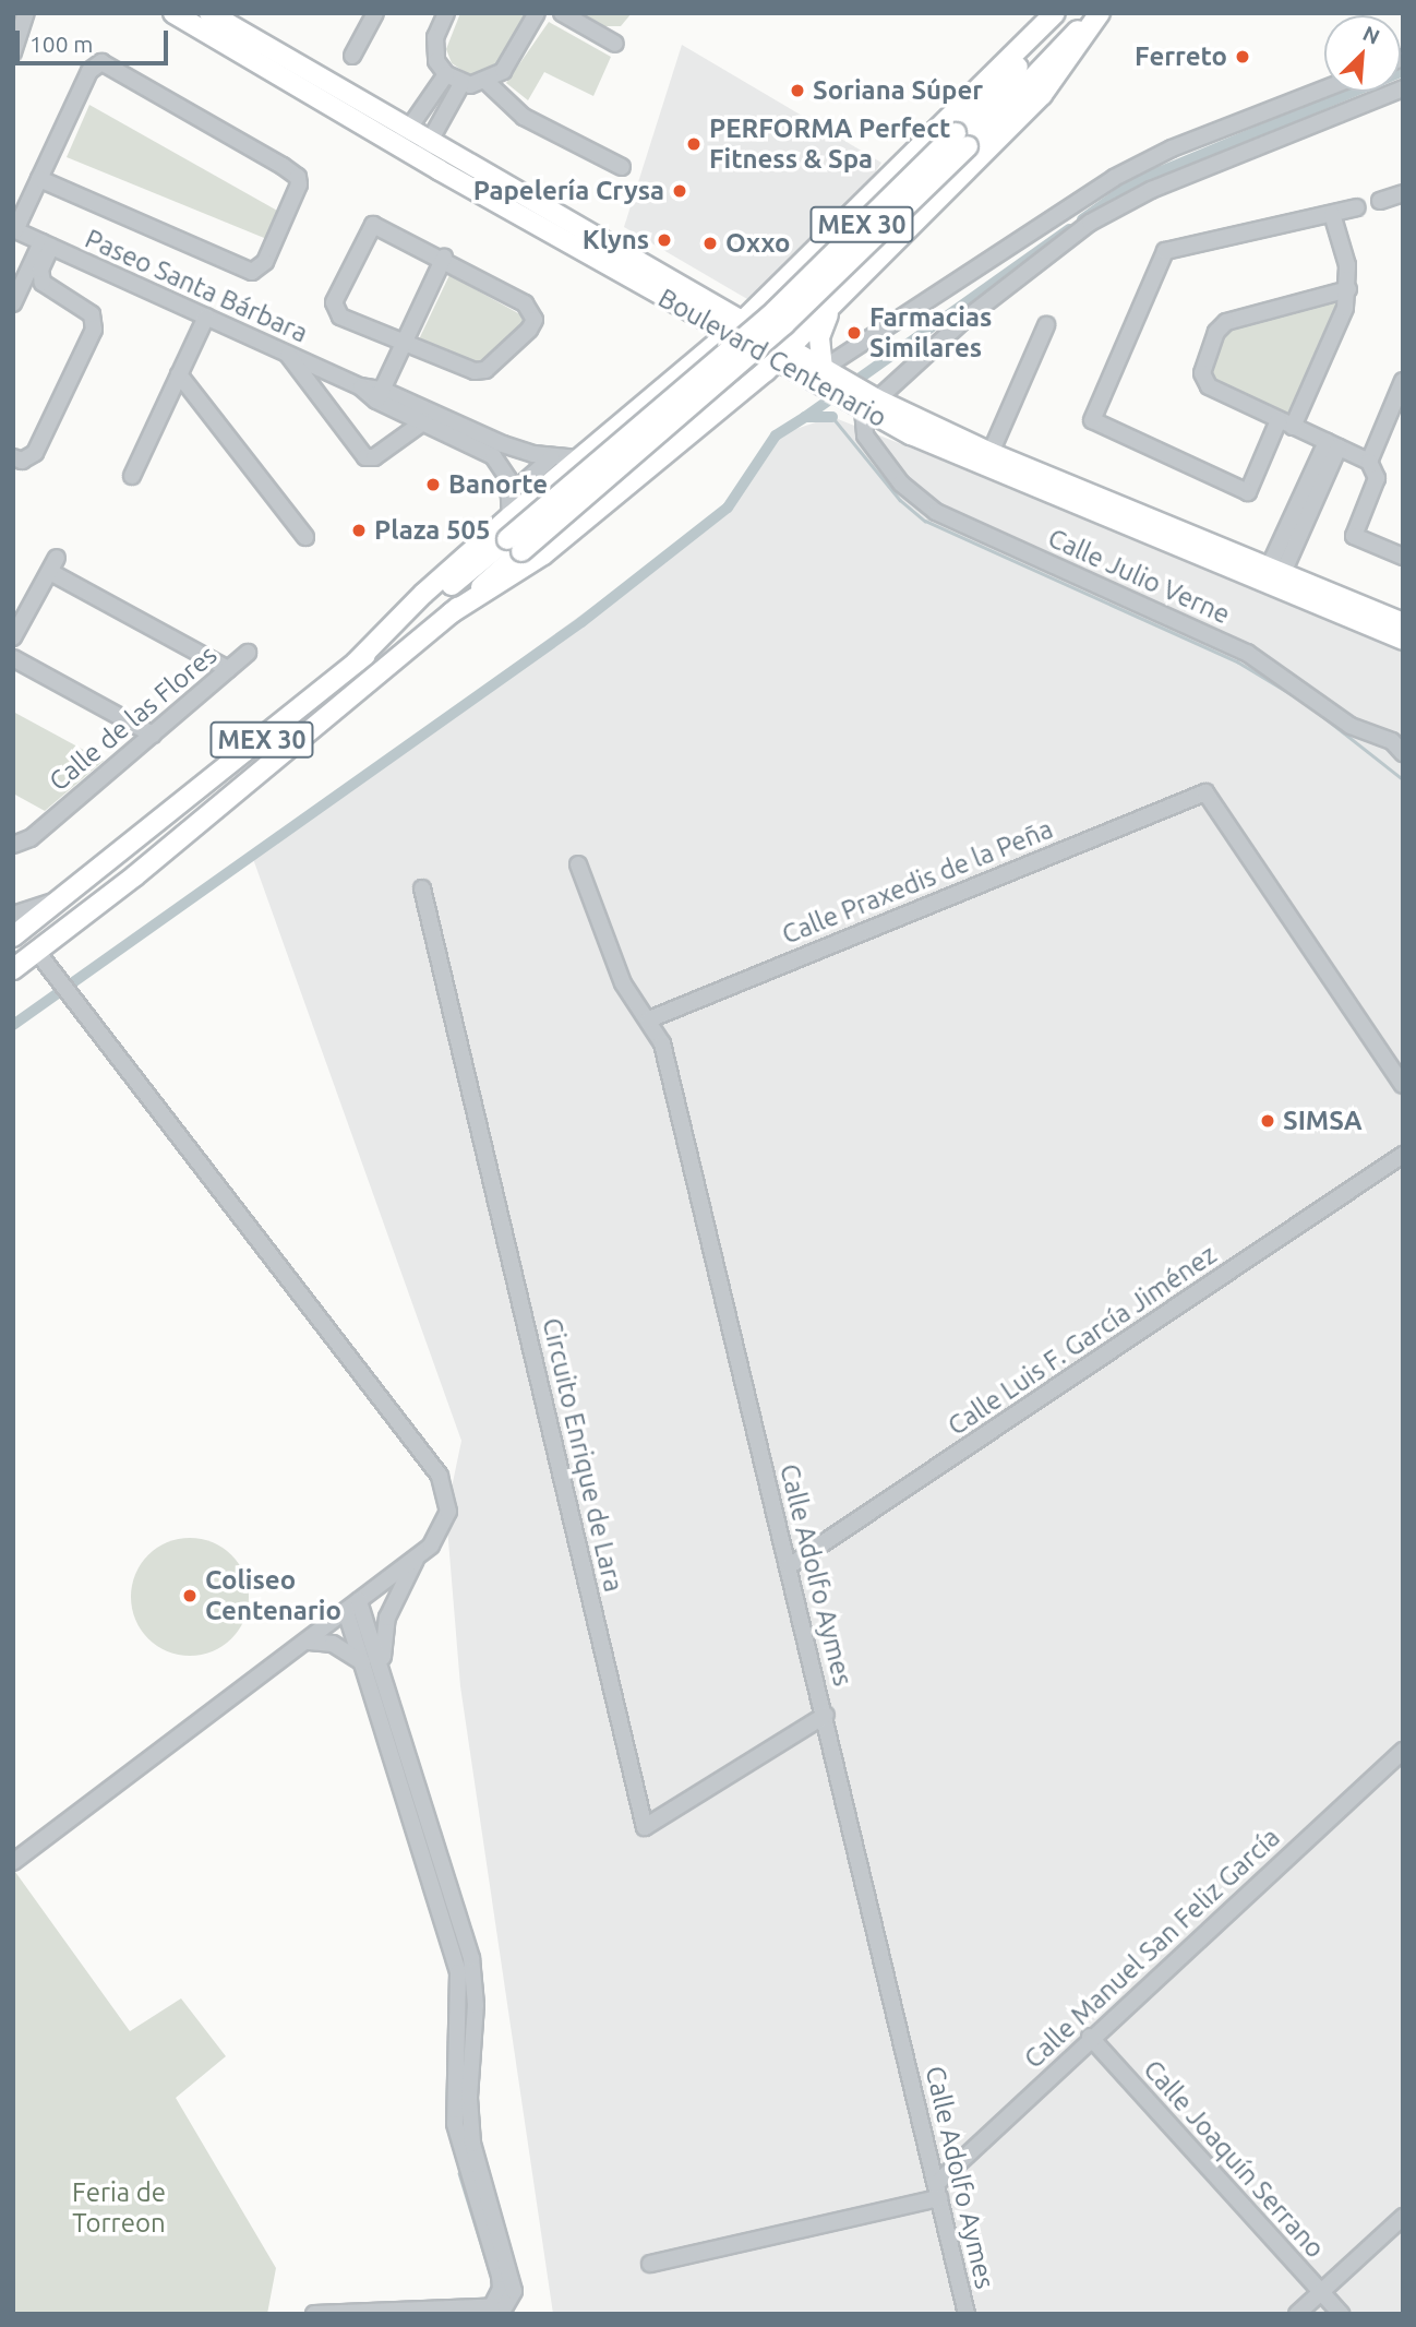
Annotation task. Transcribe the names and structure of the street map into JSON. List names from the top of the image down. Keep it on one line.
{"streets":{"main road":["MEX 30","Boulevard Centenario"],"street":["Paseo Santa Bárbara","Calle Julio Verne","Calle de las Flores","Calle Praxedis de la Peña","Calle Luis F. García Jiménez","Circuito Enrique de Lara","Calle Adolfo Aymes","Calle Manuel San Feliz García","Calle Joaquín Serrano"]},"crossings":[["Boulevard Centenario","Calle Julio Verne"],["Calle Praxedis de la Peña","Calle Adolfo Aymes"],["Calle Luis F. García Jiménez","Calle Adolfo Aymes"],["Circuito Enrique de Lara","Calle Adolfo Aymes"],["Calle Adolfo Aymes","Calle Manuel San Feliz García"],["Calle Manuel San Feliz García","Calle Joaquín Serrano"]],"parks":["Feria de Torreon"],"places":["Ferreto","Soriana Súper","PERFORMA Perfect Fitness & Spa","Papelería Crysa","Klyns","Oxxo","Farmacias Similares","Banorte","Plaza 505","SIMSA","Coliseo Centenario"],"scale_bar":"100 m","north":"top right"}
